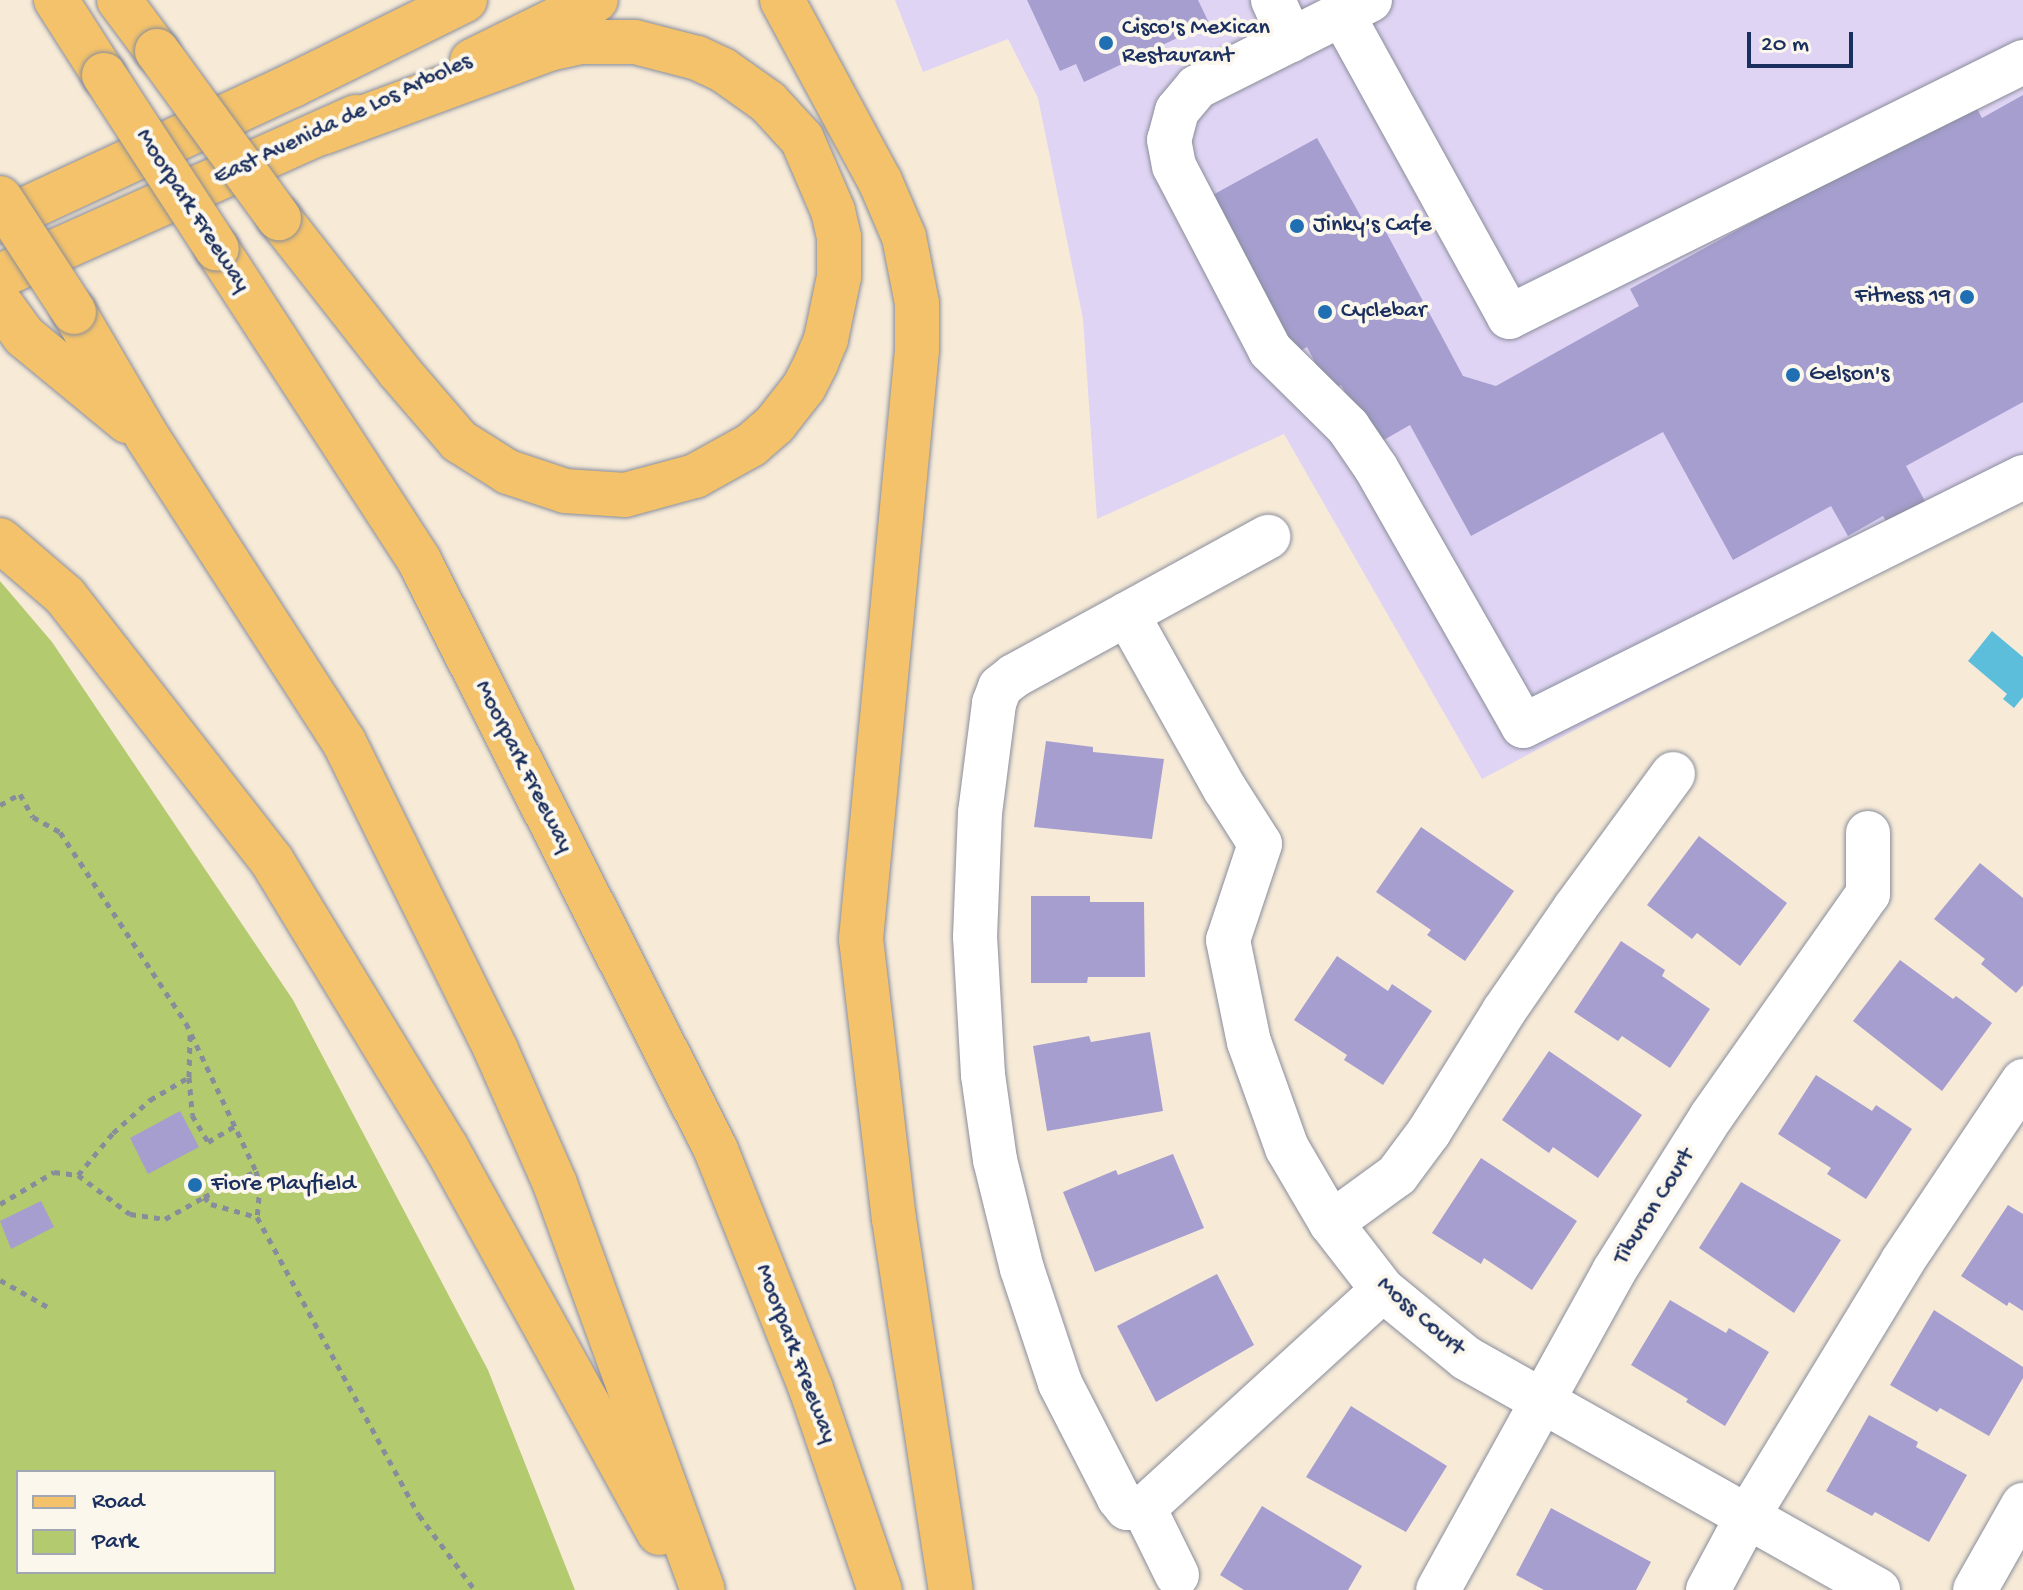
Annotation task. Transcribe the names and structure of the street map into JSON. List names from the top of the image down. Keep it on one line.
{"streets":{"main road":["East Avenida de Los Arboles","Moorpark Freeway"],"street":["Tiburon Court","Moss Court"]},"crossings":[["Tiburon Court","Moss Court"]],"places":["Cisco's Mexican Restaurant","Jinky's Cafe","Fitness 19","Cyclebar","Gelson's","Fiore Playfield"],"legend":["Road","Park"],"scale_bar":"20 m"}
